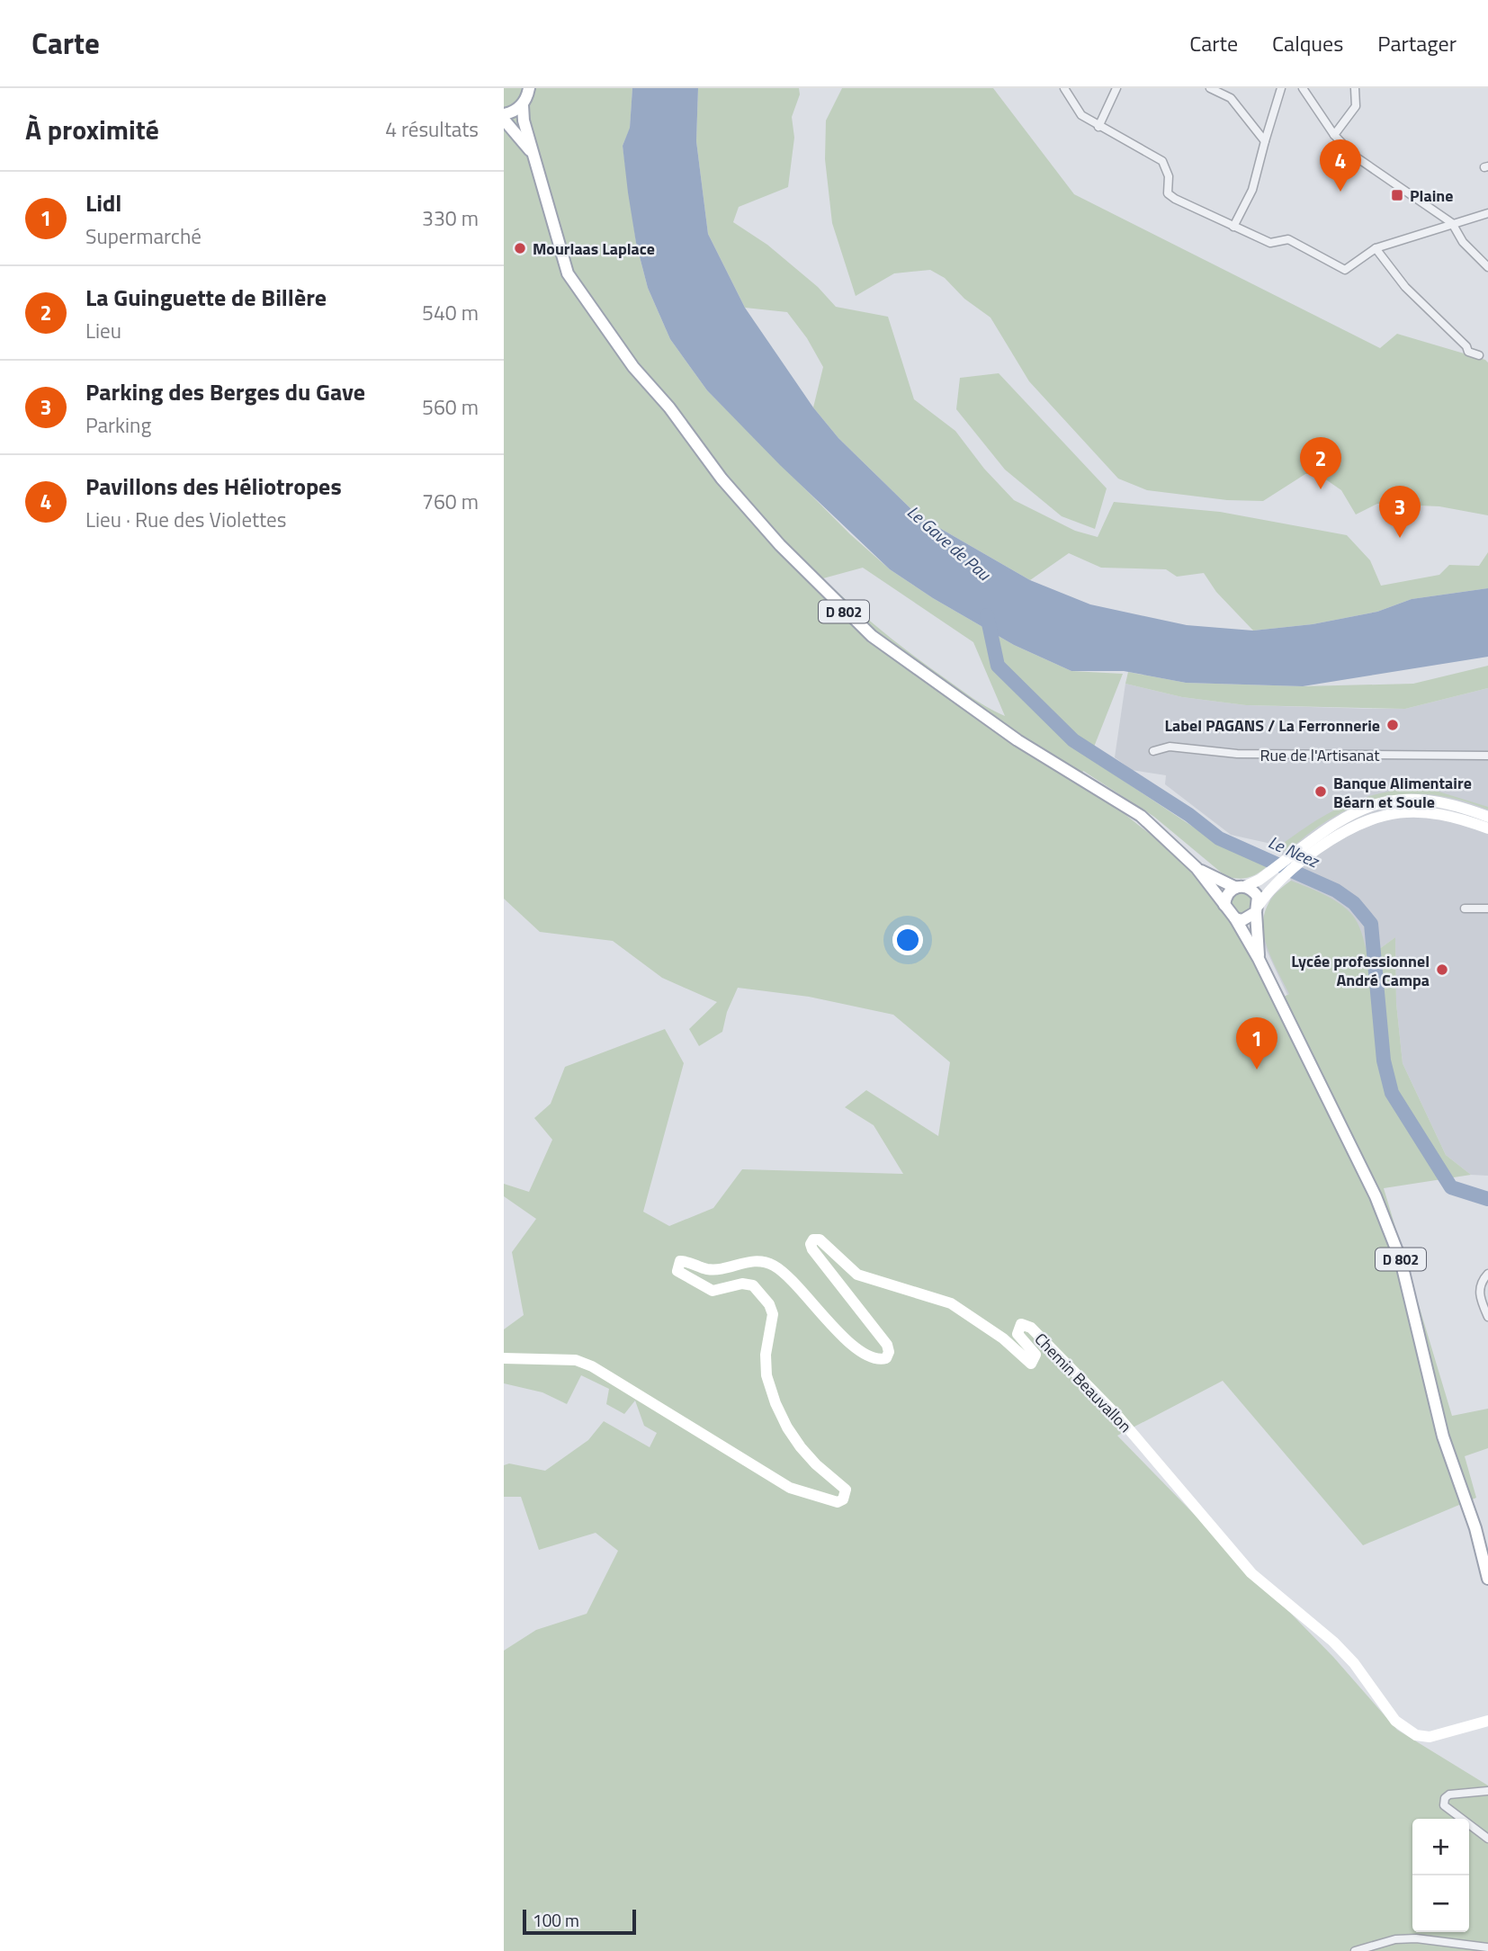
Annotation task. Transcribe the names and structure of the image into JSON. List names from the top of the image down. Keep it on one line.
{"streets":{"main road":["D 802","Chemin Beauvallon"],"street":["Rue de l'Artisanat"]},"water":["Le Gave de Pau","Le Neez"],"places":{"transit":["Plaine"],"other":["Mourlaas Laplace","Label PAGANS / La Ferronnerie","Banque Alimentaire Béarn et Soule","Lycée professionnel André Campa"]},"scale_bar":"100 m","page":{"header":"Carte","nav":["Carte","Calques","Partager"],"heading":["À proximité","4 résultats"],"pins":["4","2","3","1"],"list":[{"mark":"1","name":"Lidl","note":"Supermarché","value":"330 m"},{"mark":"2","name":"La Guinguette de Billère","note":"Lieu","value":"540 m"},{"mark":"3","name":"Parking des Berges du Gave","note":"Parking","value":"560 m"},{"mark":"4","name":"Pavillons des Héliotropes","note":"Lieu · Rue des Violettes","value":"760 m"}],"map_buttons":["+","−"],"scale":"100 m"}}
